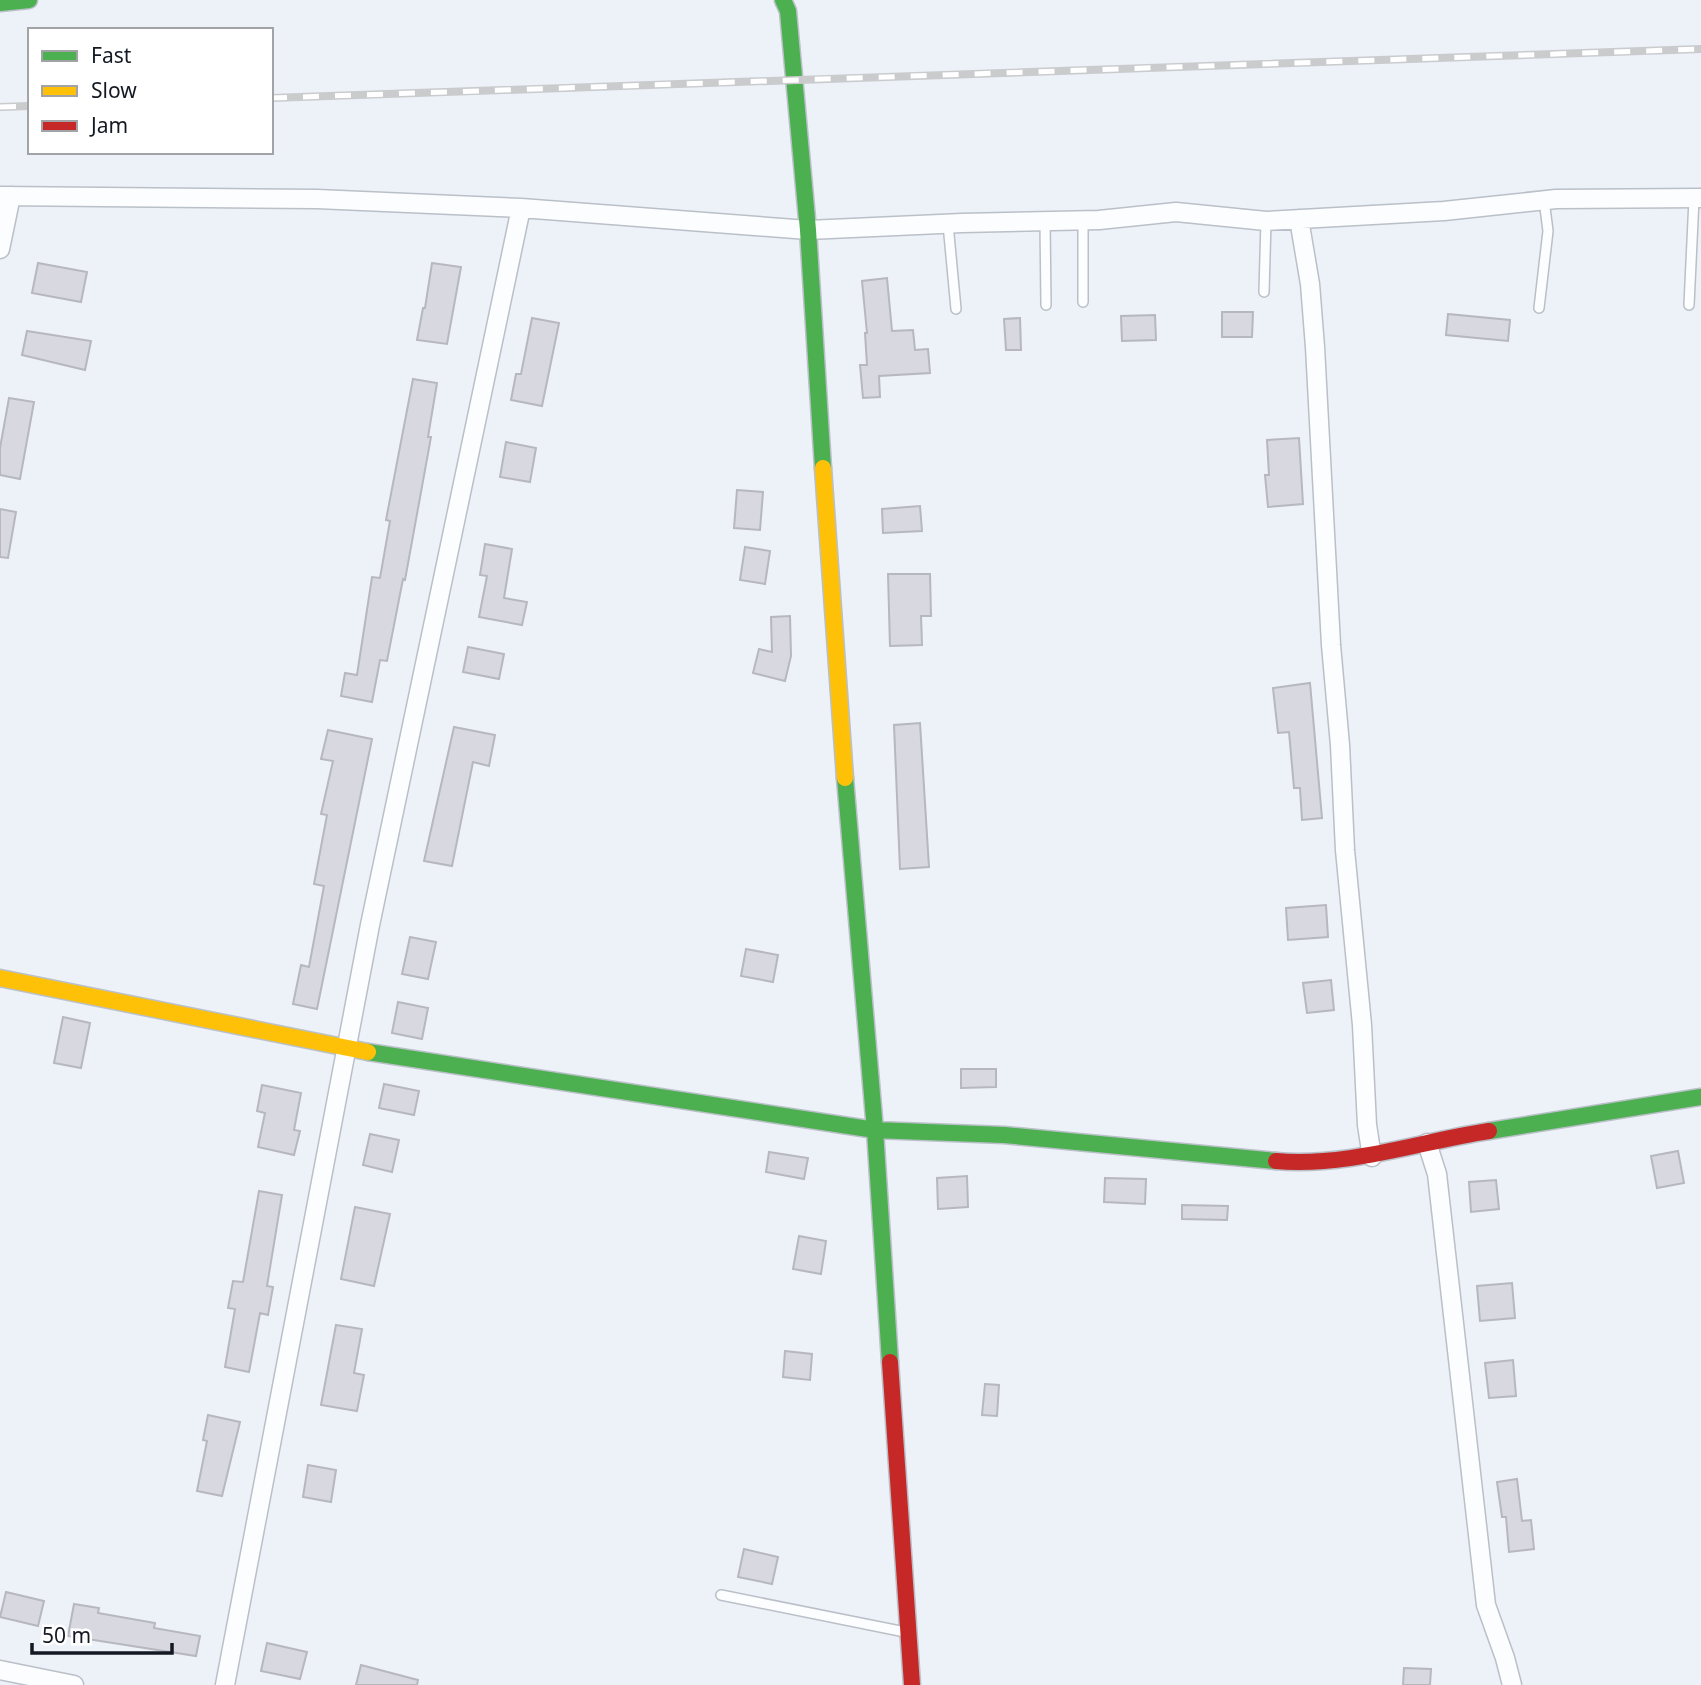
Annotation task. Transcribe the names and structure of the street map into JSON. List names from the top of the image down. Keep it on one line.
{"legend":["Fast","Slow","Jam"],"scale_bar":"50 m"}
